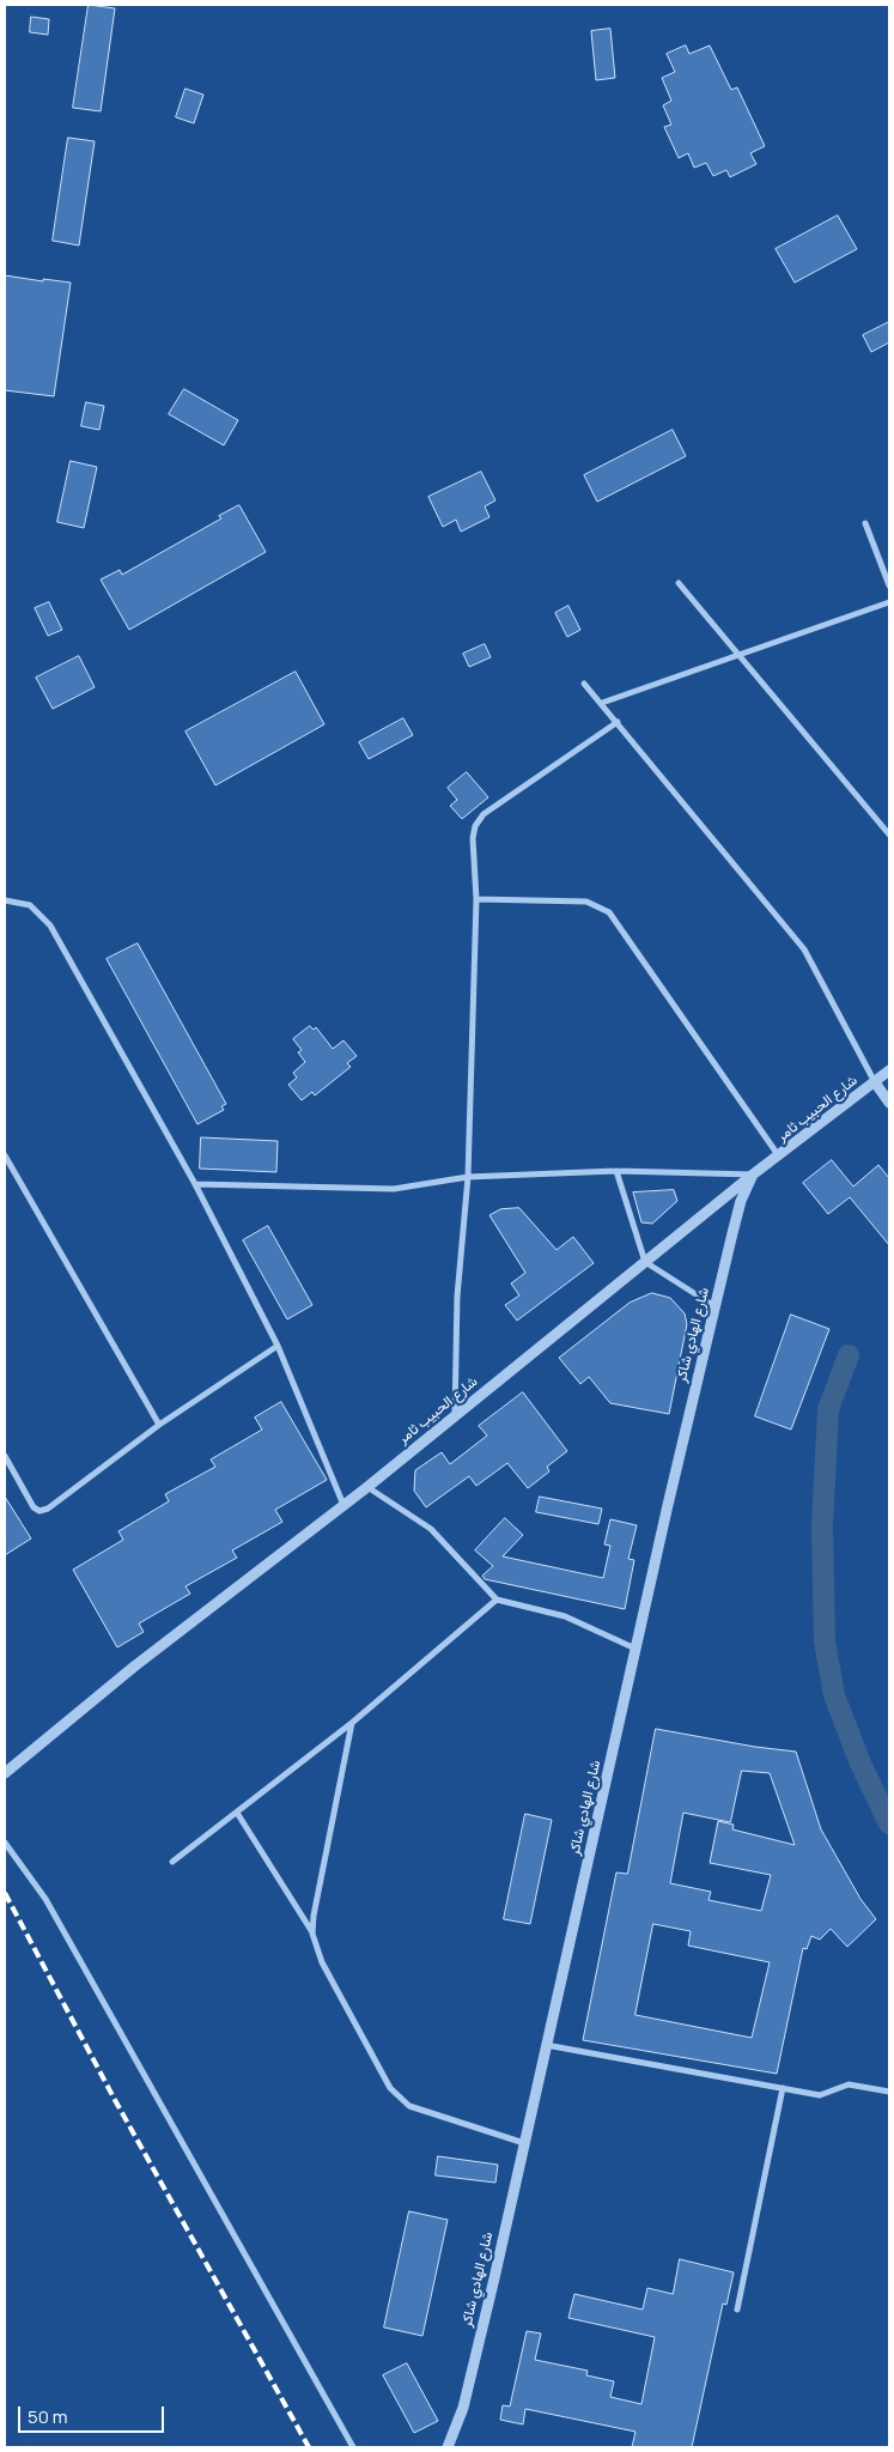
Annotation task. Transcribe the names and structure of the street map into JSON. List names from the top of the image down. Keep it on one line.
{"streets":{"street":["شارع الحبيب ثامر","شارع الهادي شاكر"]},"crossings":[["شارع الحبيب ثامر","شارع الهادي شاكر"]],"scale_bar":"50 m"}
